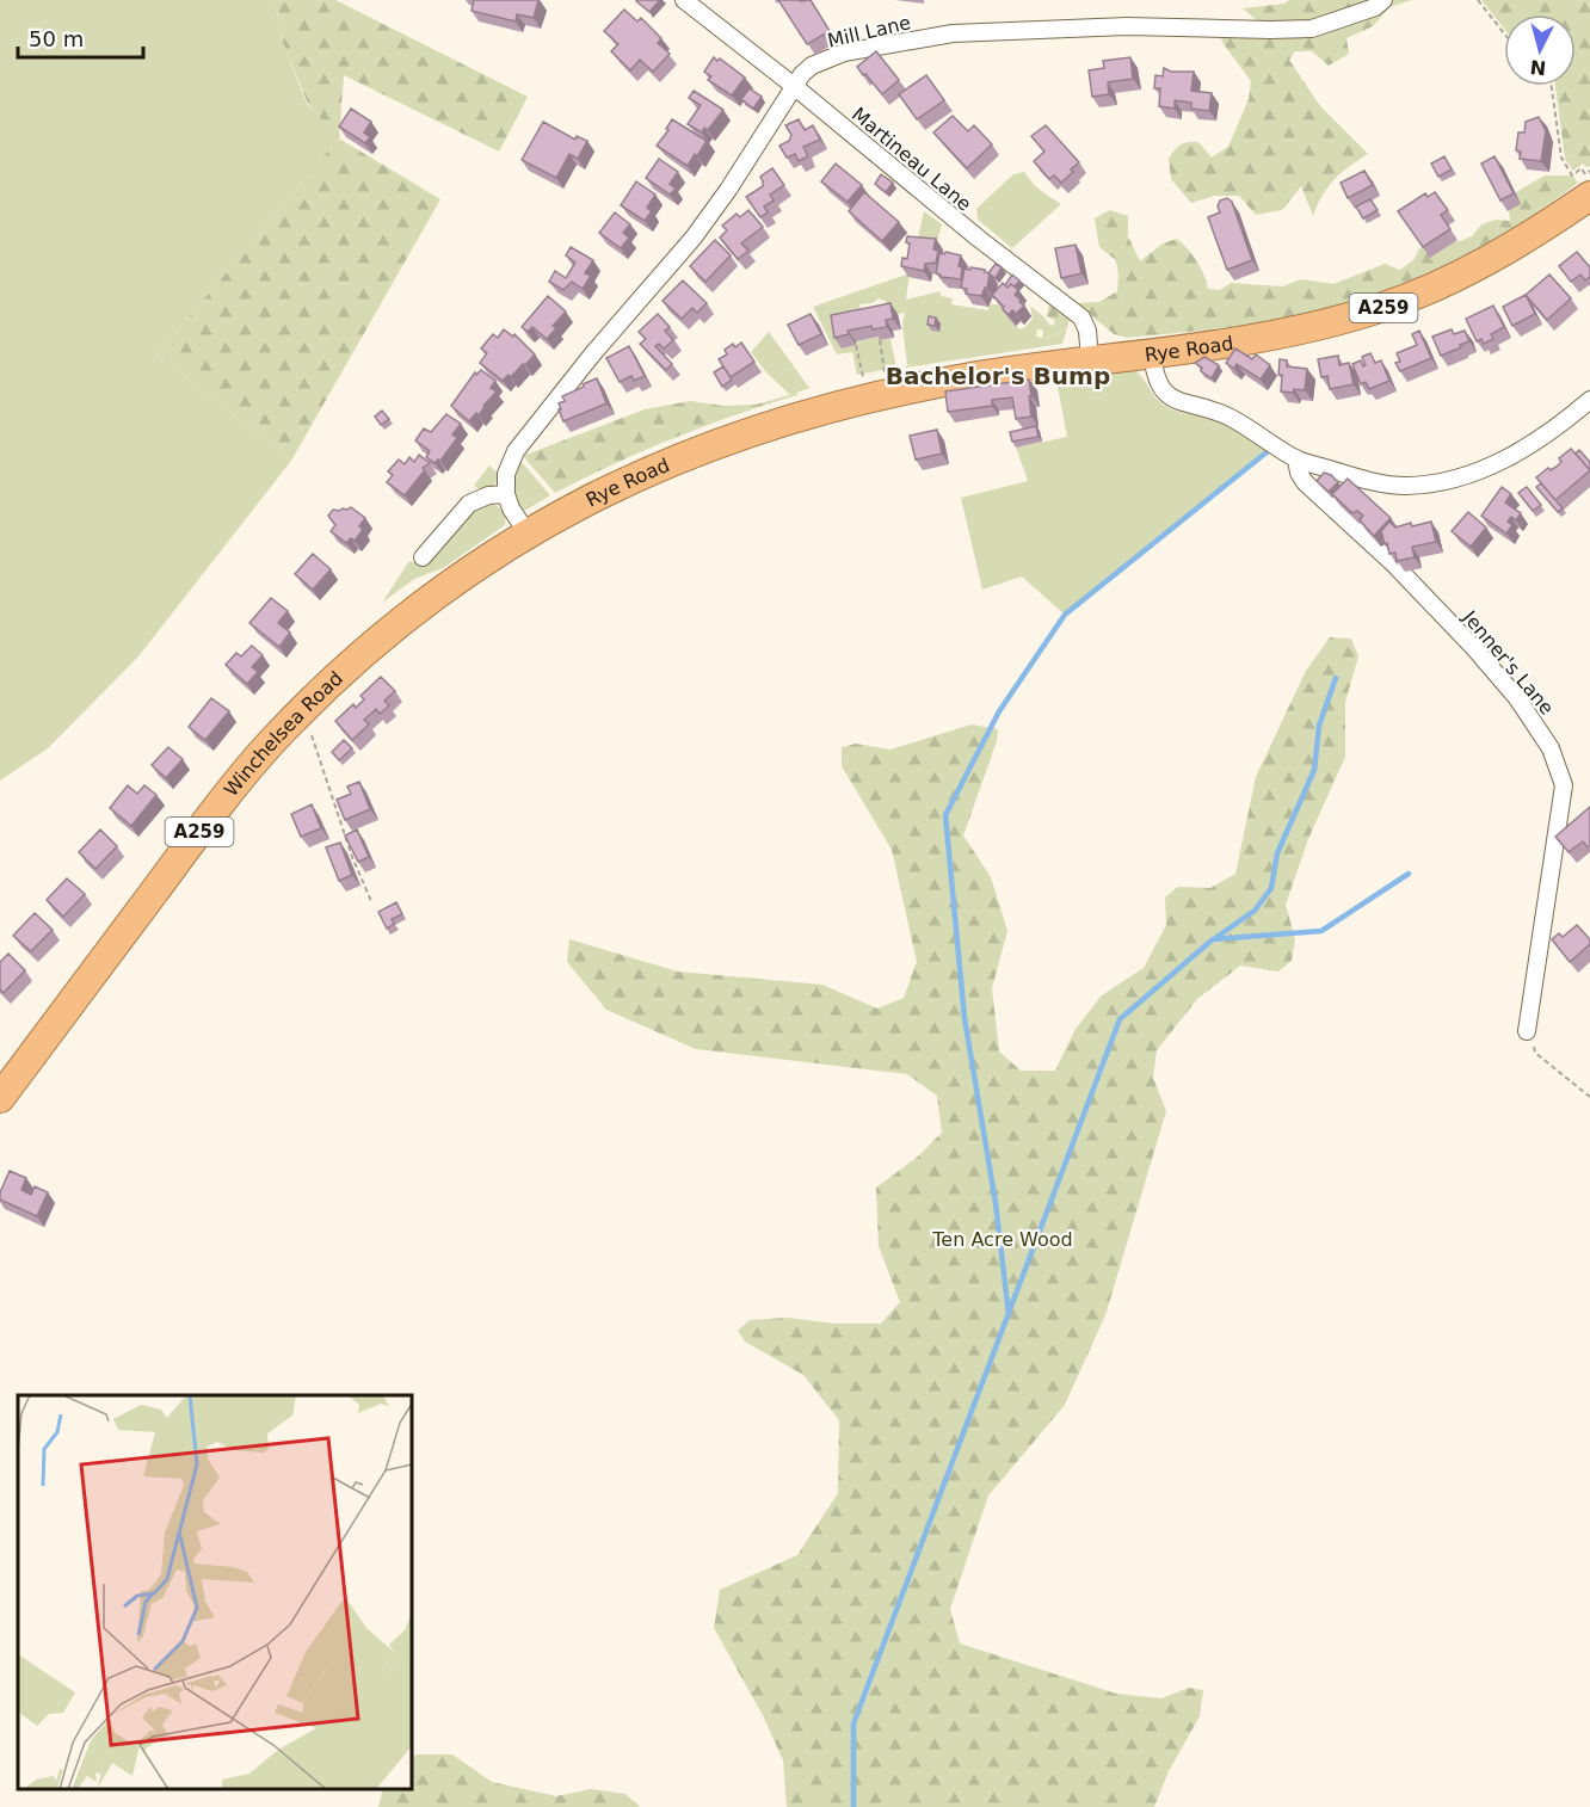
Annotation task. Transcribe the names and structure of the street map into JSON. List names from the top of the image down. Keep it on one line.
{"streets":{"highway":["A259","Rye Road","Winchelsea Road"],"street":["Mill Lane","Martineau Lane","Jenner's Lane"]},"crossings":[["Mill Lane","Martineau Lane"],["Martineau Lane","Rye Road"],["Rye Road","Winchelsea Road"]],"districts":["Bachelor's Bump"],"parks":["Ten Acre Wood"],"scale_bar":"50 m","north":"bottom"}
